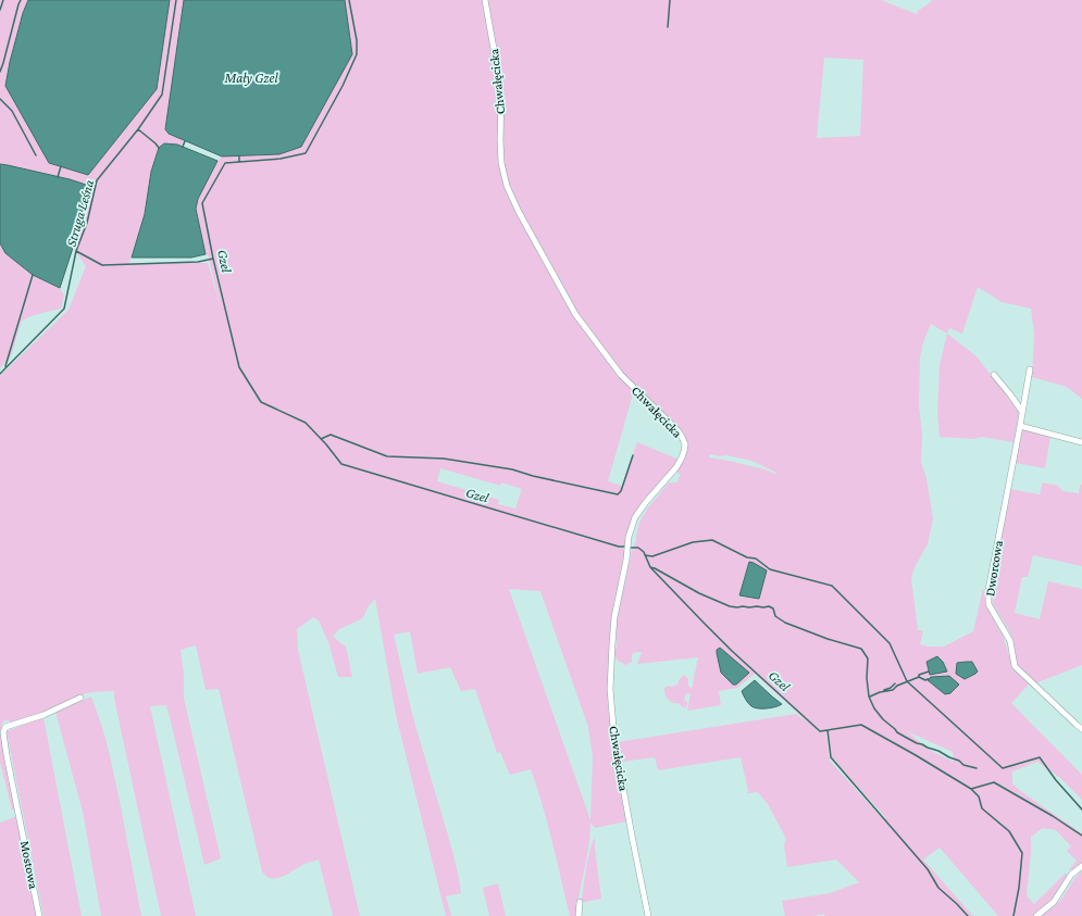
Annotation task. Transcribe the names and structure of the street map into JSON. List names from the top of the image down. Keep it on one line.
{"streets":{"street":["Chwałęcicka","Dworcowa","Mostowa"]},"water":["Mały Gzel","Struga Leśna","Gzel"]}
